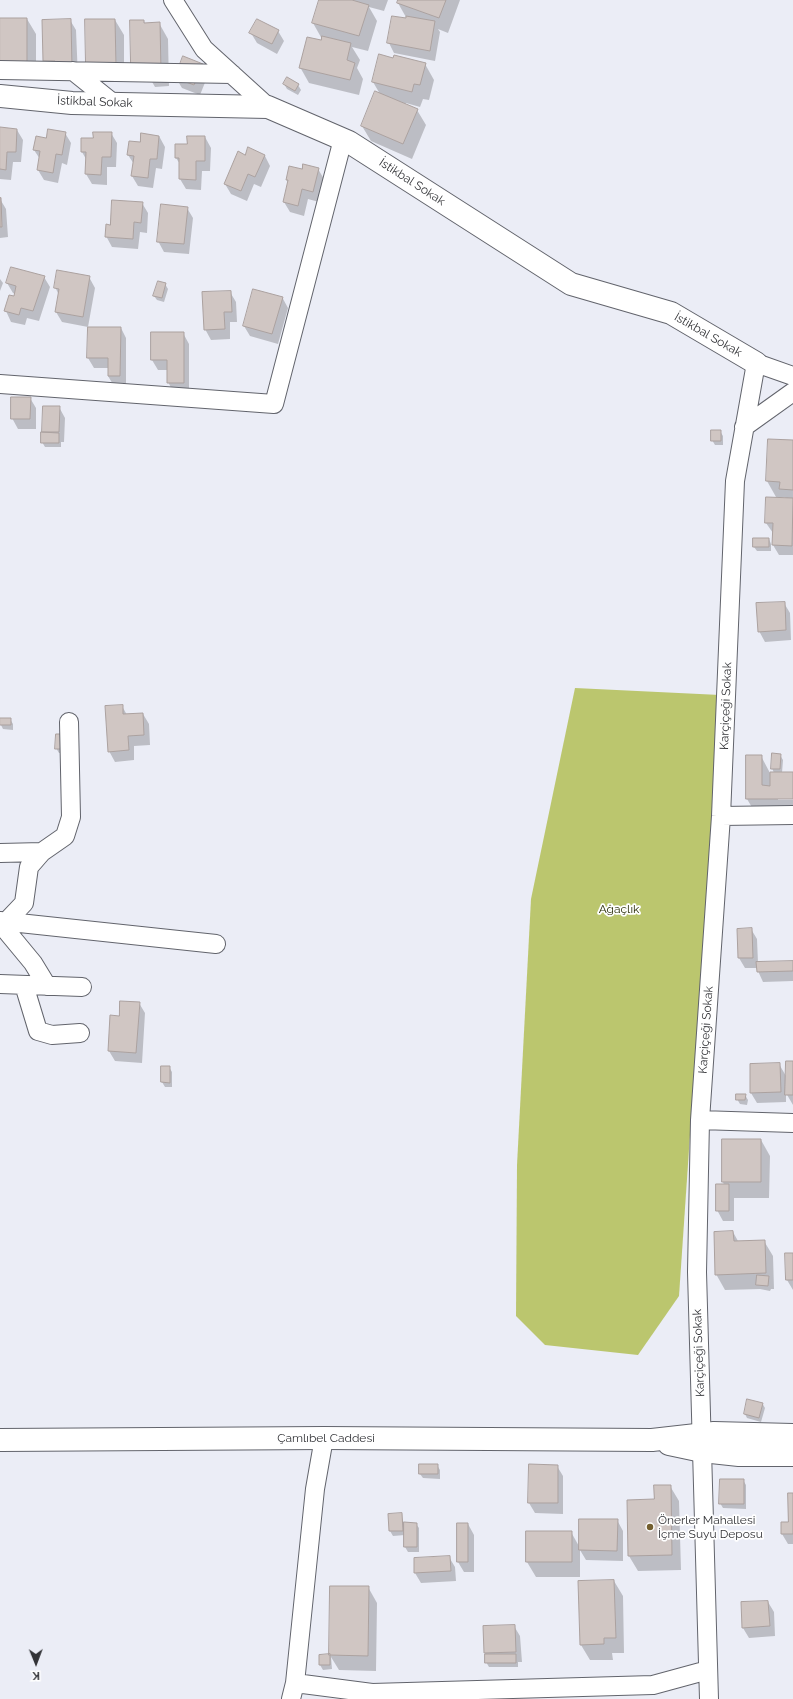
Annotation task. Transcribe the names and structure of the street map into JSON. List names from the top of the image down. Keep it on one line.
{"streets":{"main road":["İstikbal Sokak","Çamlıbel Caddesi"],"street":["Karçiçeği Sokak"]},"crossings":[["İstikbal Sokak","Karçiçeği Sokak"],["Karçiçeği Sokak","Çamlıbel Caddesi"]],"parks":["Ağaçlık"],"places":["Önerler Mahallesi İçme Suyu Deposu"],"north":"bottom"}
